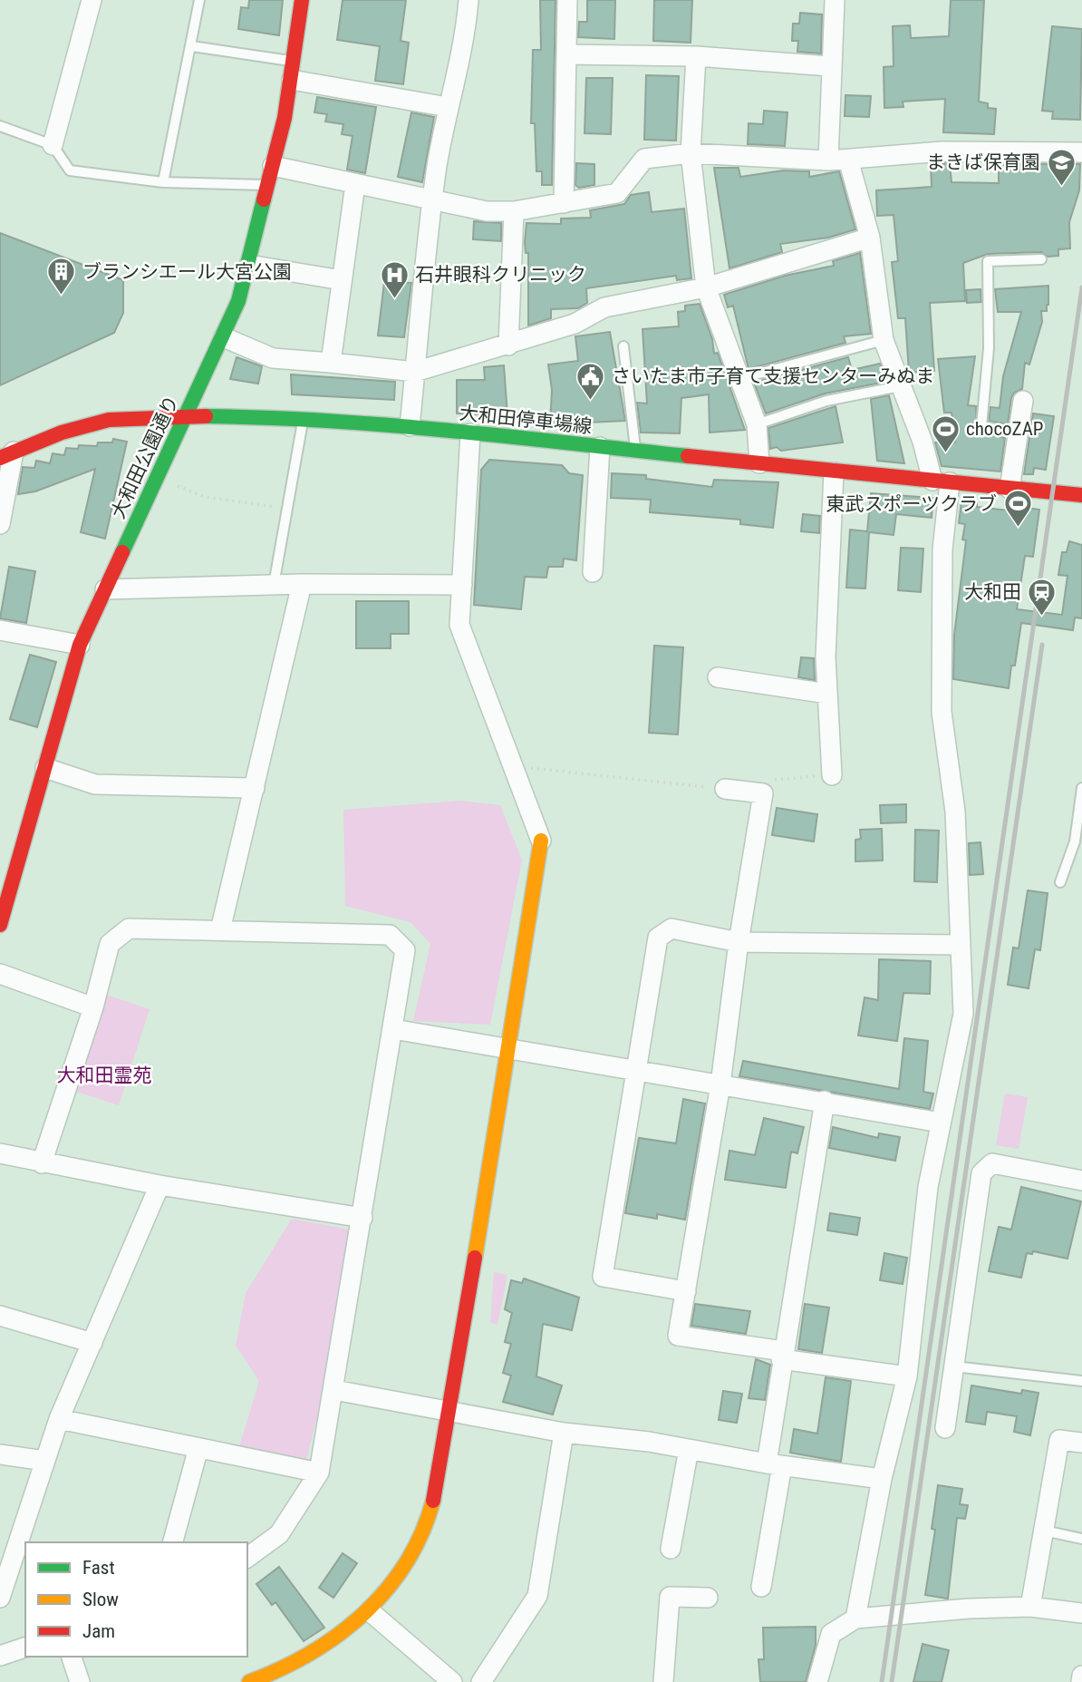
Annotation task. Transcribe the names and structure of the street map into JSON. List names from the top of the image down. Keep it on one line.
{"streets":{"street":["大和田停車場線","大和田公園通り"]},"crossings":[["大和田停車場線","大和田公園通り"]],"parks":["大和田霊苑"],"places":{"school or university":["まきば保育園"],"building":["ブランシエール大宮公園"],"hospital":["石井眼科クリニック"],"public building":["さいたま市子育て支援センターみぬま"],"sports":["chocoZAP","東武スポーツクラブ"],"station":["大和田"]},"legend":["Fast","Slow","Jam"]}
